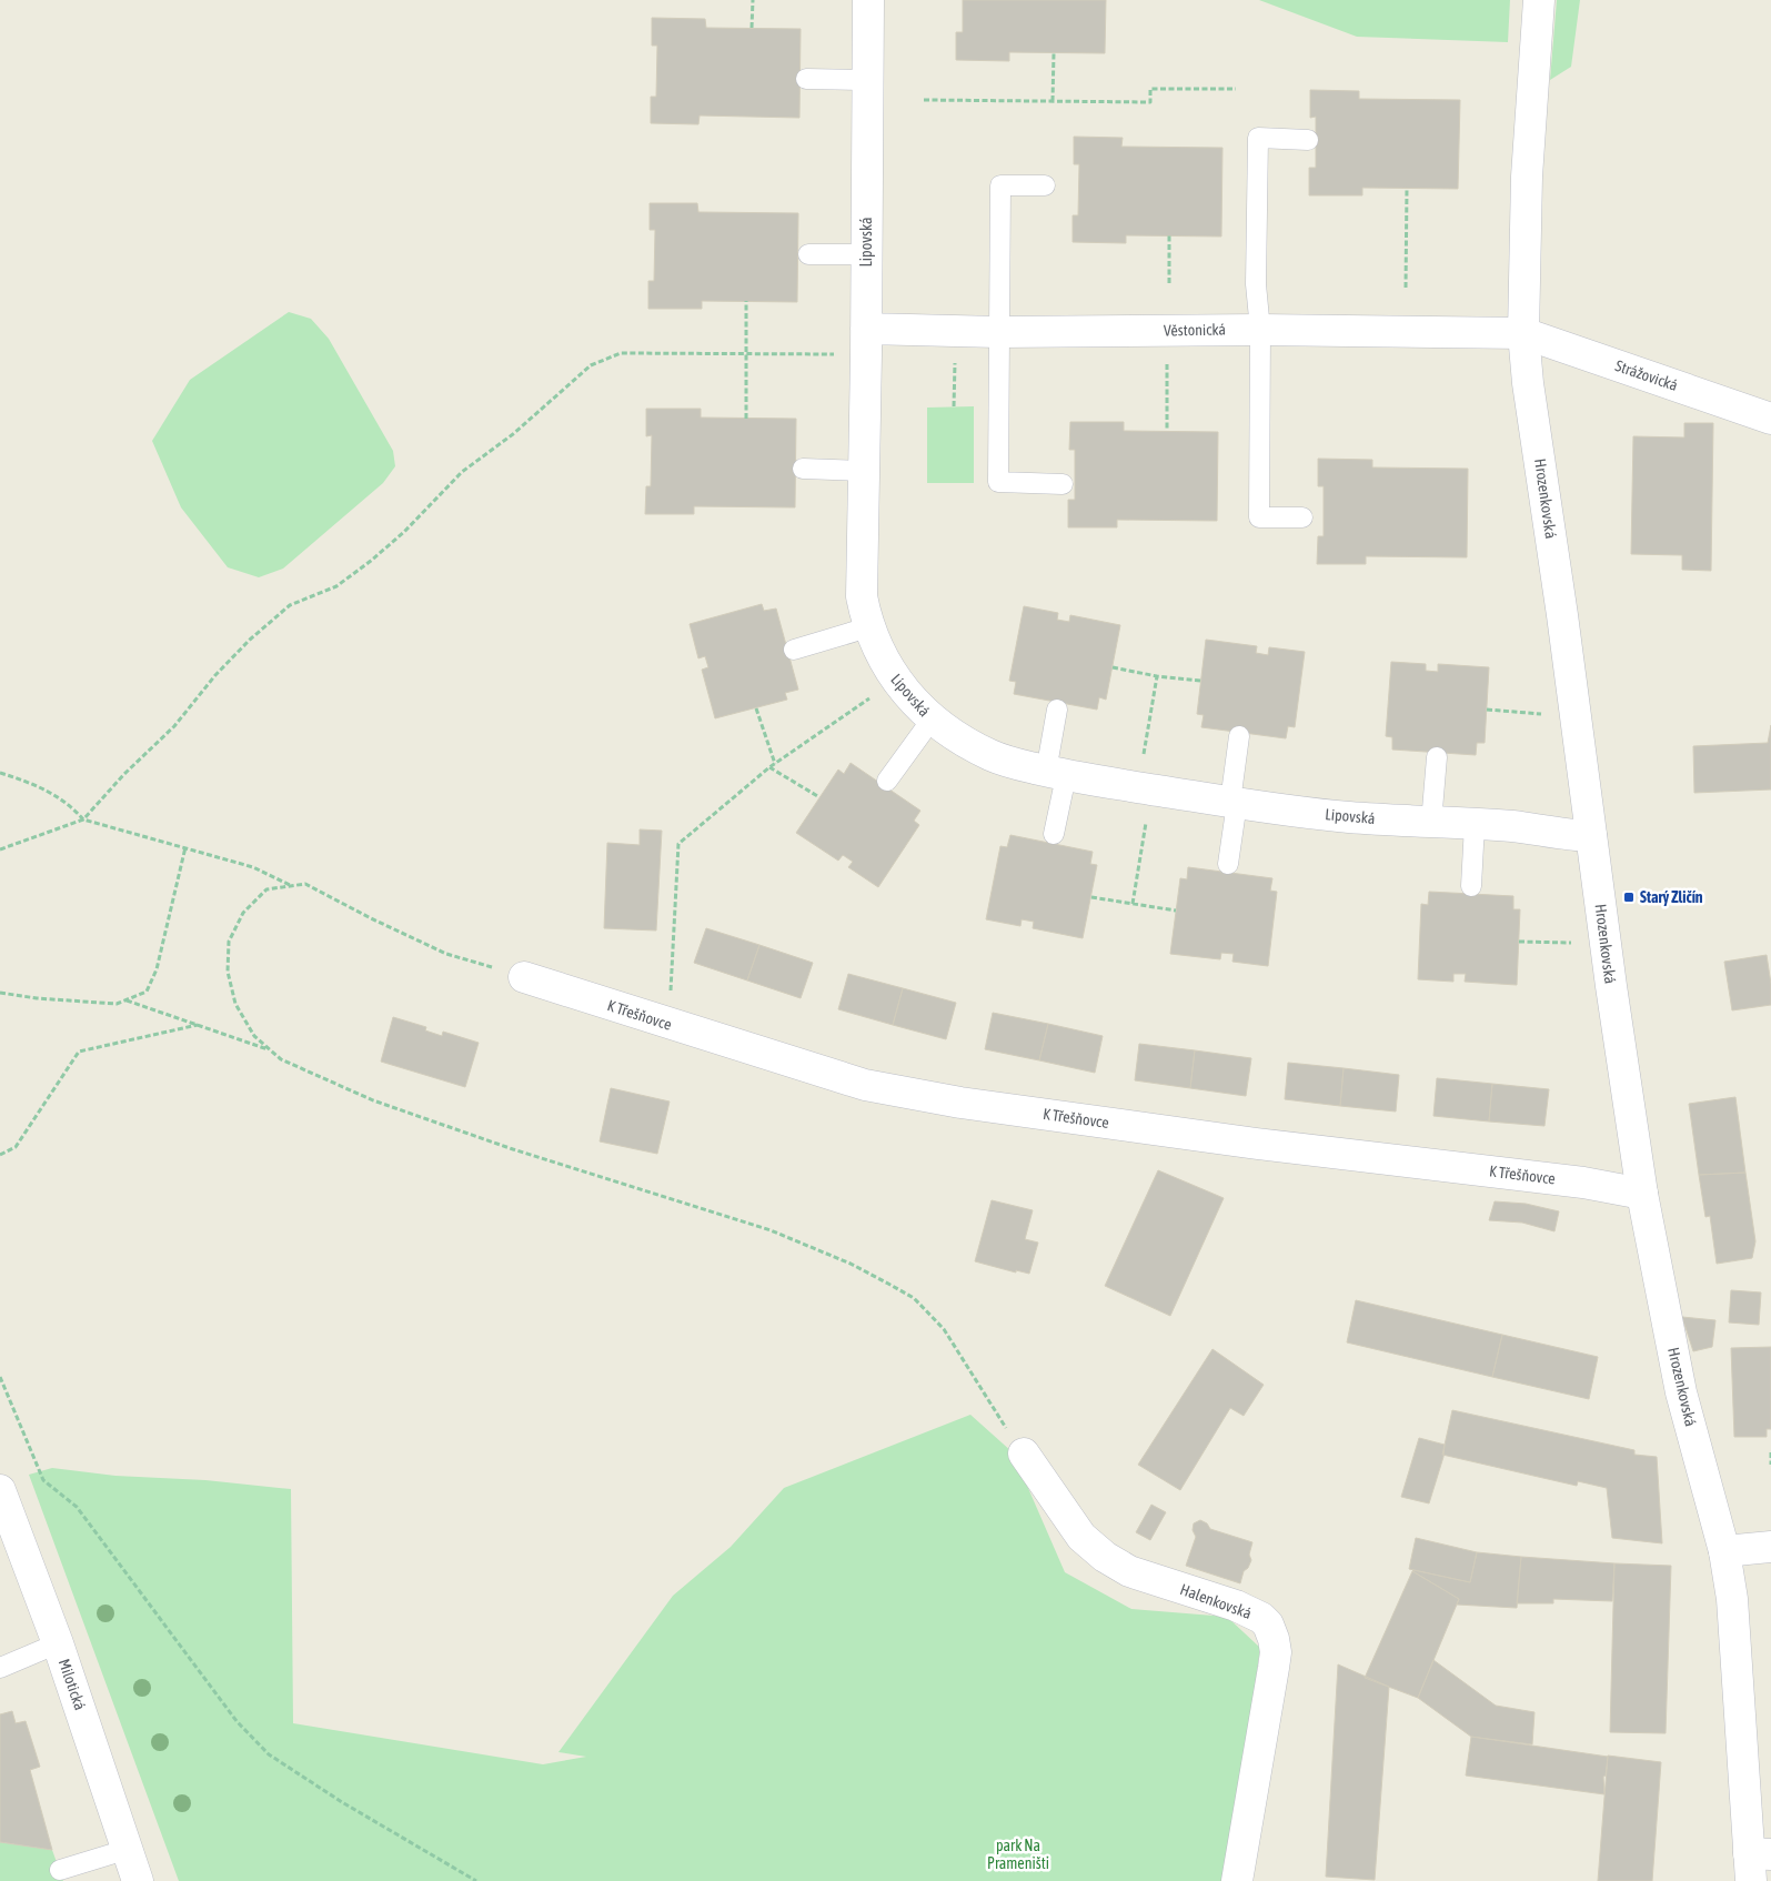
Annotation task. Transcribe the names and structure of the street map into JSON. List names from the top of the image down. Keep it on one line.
{"streets":{"street":["Lipovská","Věstonická","Strážovická","Hrozenkovská","K Třešňovce","Halenkovská","Milotická"]},"crossings":[["Lipovská","Věstonická"],["Lipovská","Hrozenkovská"],["Věstonická","Strážovická"],["Věstonická","Hrozenkovská"],["Strážovická","Hrozenkovská"],["Hrozenkovská","K Třešňovce"]],"parks":["park Na Prameništi"],"places":{"transit":["Starý Zličín"]}}
